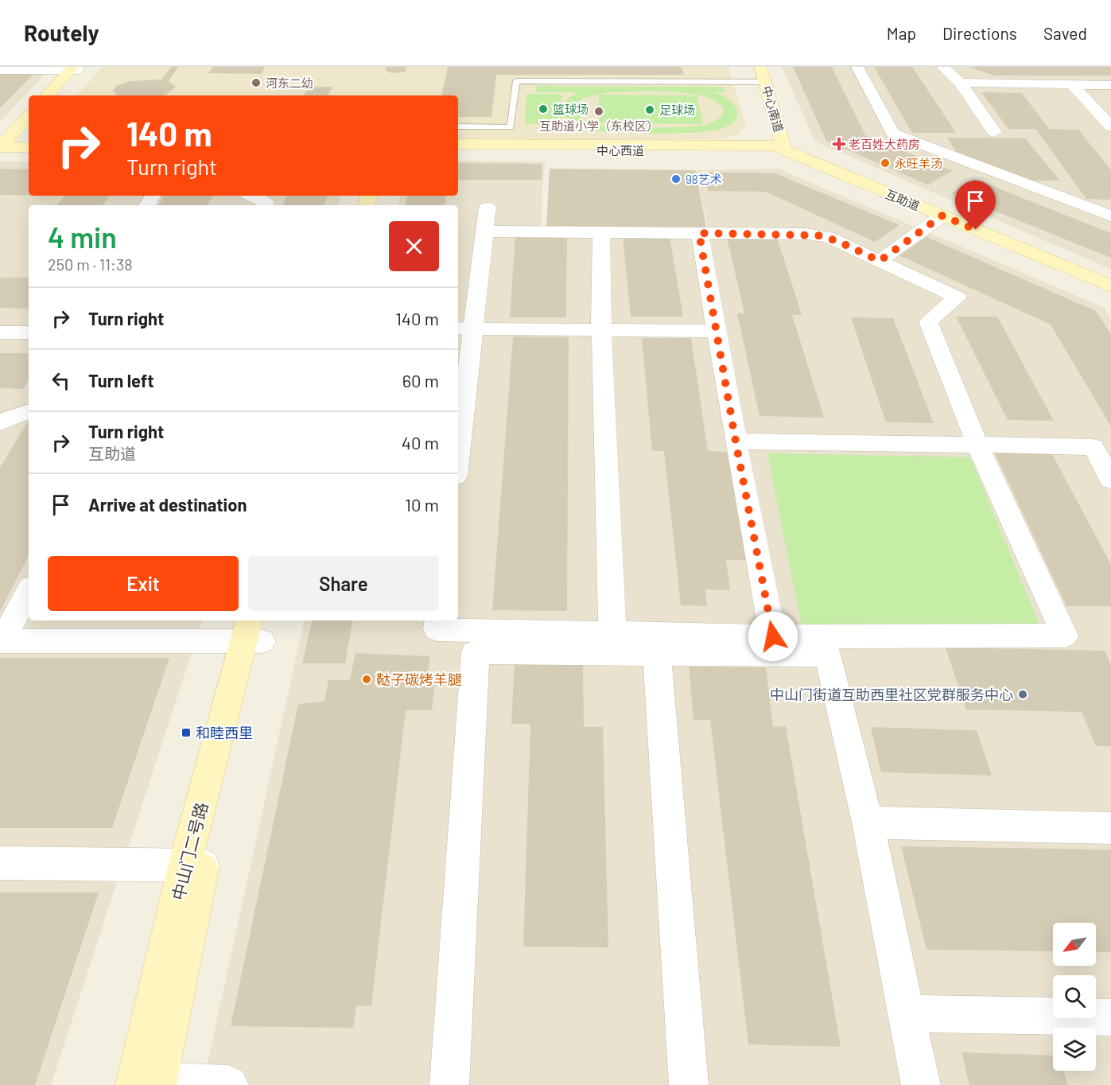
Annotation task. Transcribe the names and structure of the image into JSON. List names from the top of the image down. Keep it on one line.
{"streets":{"street":["中心南道","中心西道","互助道","中山门二号路"]},"crossings":[["中心南道","中心西道"],["中心南道","互助道"],["中心西道","互助道"]],"places":{"other":["河东二幼","篮球场","足球场","互助道小学（东校区）","永旺羊汤","98艺术","鞑子碳烤羊腿","中山门街道互助西里社区党群服务中心"],"health":["老百姓大药房"],"transit":["和睦西里"]},"north":"bottom left","page":{"header":"Routely","nav":["Map","Directions","Saved"],"turn":["140 m","Turn right"],"heading":["4 min","250 m · 11:38"],"list":[{"name":"Turn right","value":"140 m"},{"name":"Turn left","value":"60 m"},{"name":"Turn right","note":"互助道","value":"40 m"},{"name":"Arrive at destination","value":"10 m"}],"buttons":["Exit","Share"]}}
